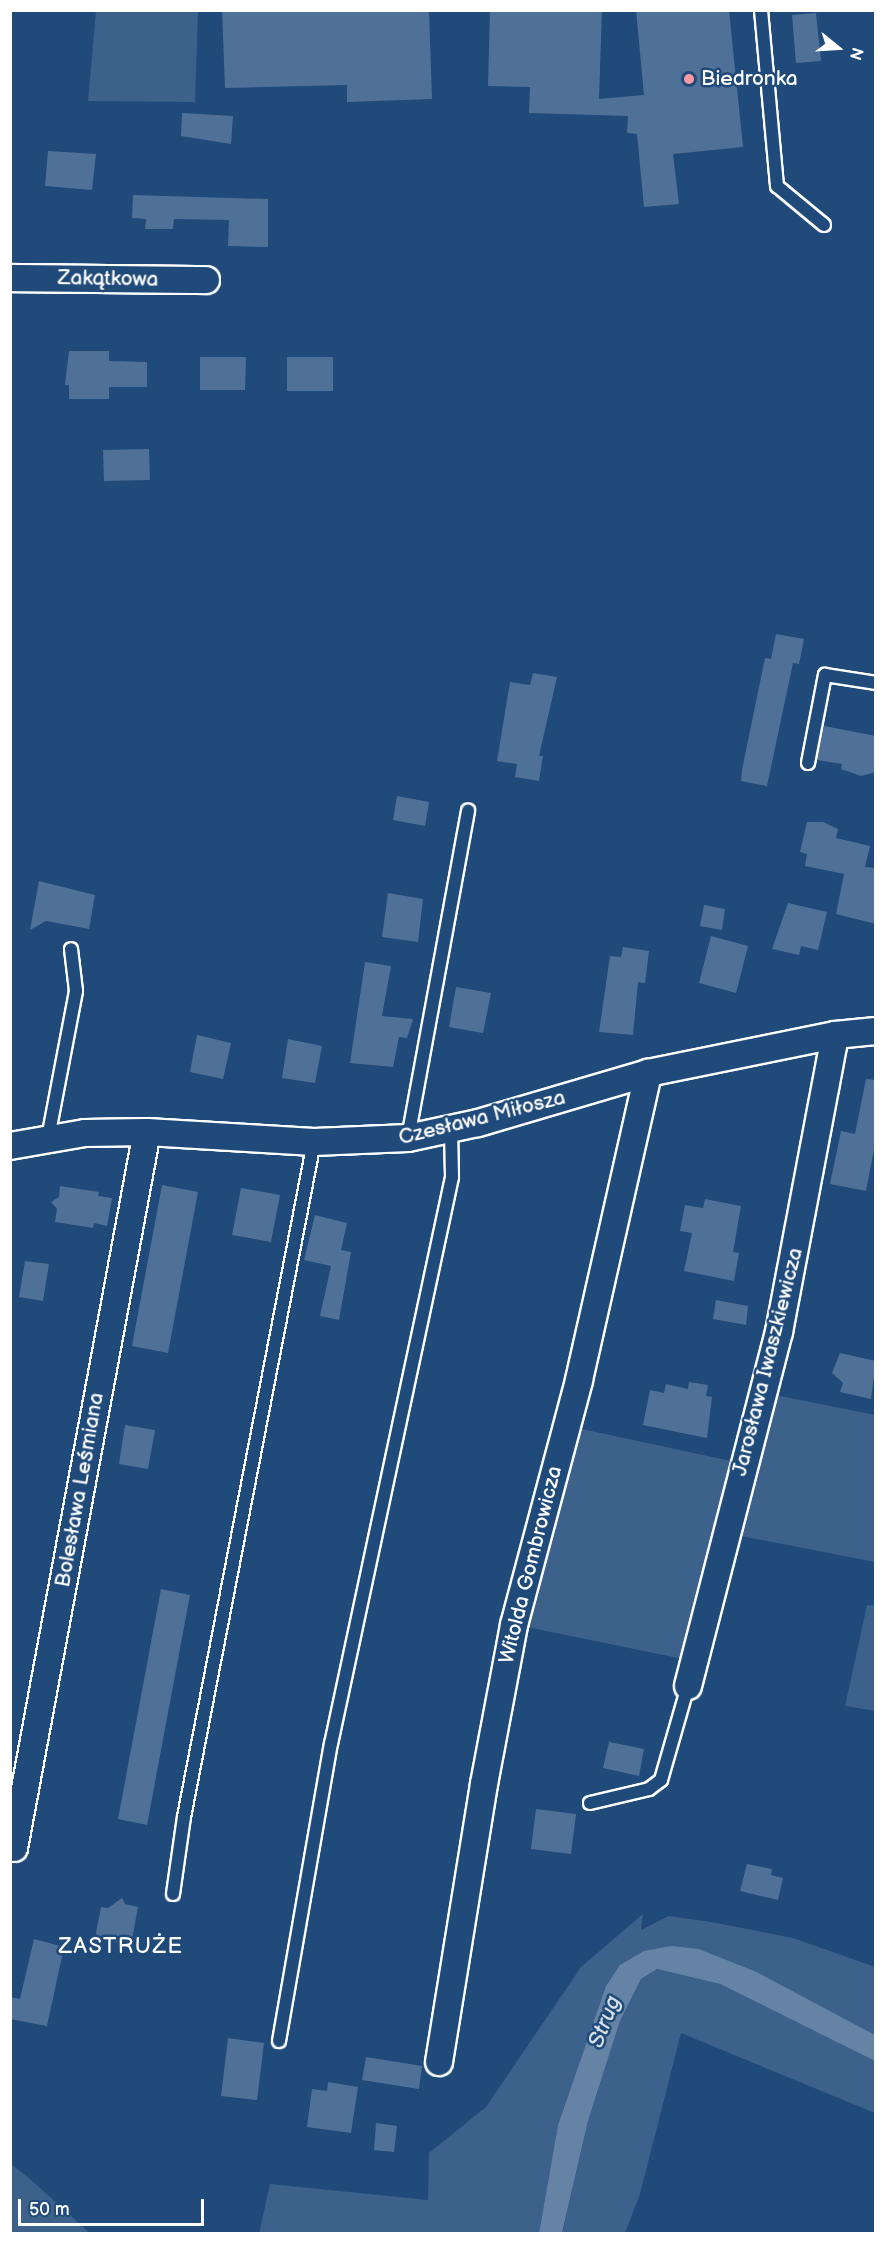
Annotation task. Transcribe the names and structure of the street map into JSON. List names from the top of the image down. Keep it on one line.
{"streets":{"street":["Zakątkowa","Czesława Miłosza","Jarosława Iwaszkiewicza","Bolesława Leśmiana","Witolda Gombrowicza"]},"crossings":[["Czesława Miłosza","Jarosława Iwaszkiewicza"],["Czesława Miłosza","Bolesława Leśmiana"],["Czesława Miłosza","Witolda Gombrowicza"]],"districts":["ZASTRUŻE"],"water":["Strug"],"places":["Biedronka"],"scale_bar":"50 m","north":"right"}
